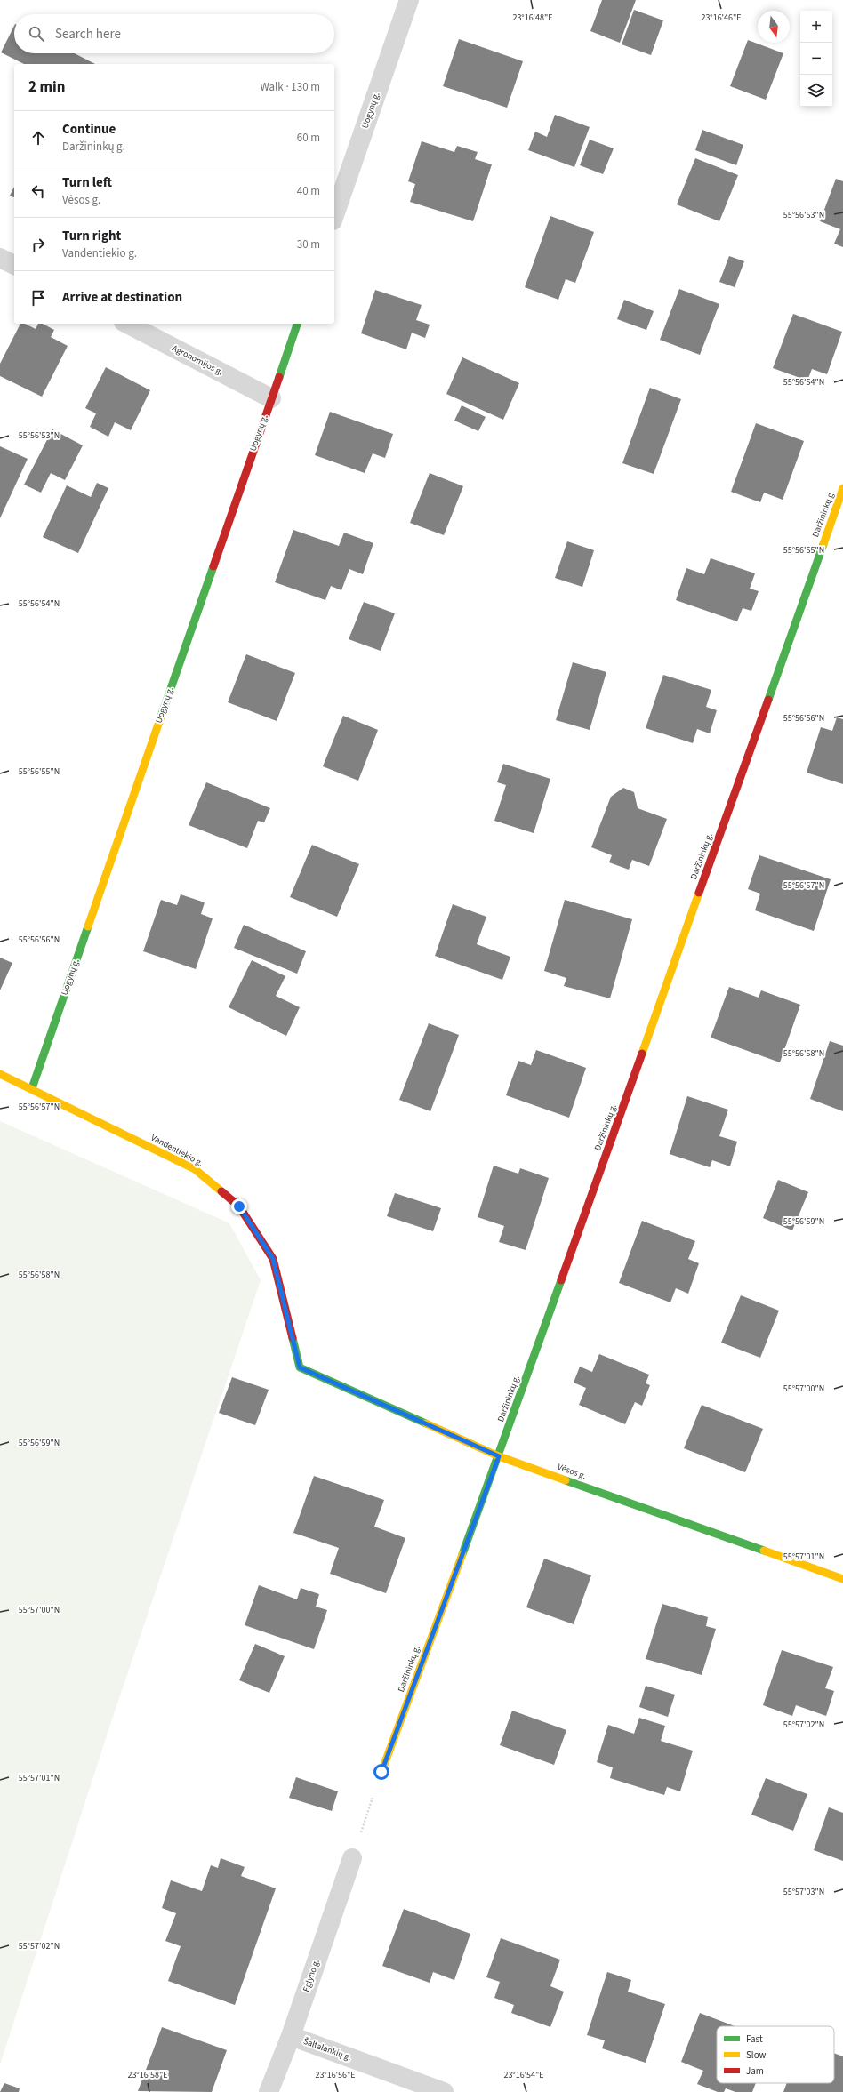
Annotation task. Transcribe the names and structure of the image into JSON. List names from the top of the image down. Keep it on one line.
{"streets":{"street":["Uogynų g.","Agronomijos g.","Daržininkų g.","Vandentiekio g.","Vėsos g.","Eglyno g.","Šaltalankių g."]},"crossings":[["Uogynų g.","Agronomijos g."],["Uogynų g.","Vandentiekio g."],["Daržininkų g.","Vėsos g."],["Vandentiekio g.","Vėsos g."],["Eglyno g.","Šaltalankių g."]],"legend":["Fast","Slow","Jam"],"north":"bottom","page":{"map_buttons":["+","−"],"search":"Search here","heading":["2 min","Walk · 130 m"],"list":[["Continue","Daržininkų g.","60 m"],["Turn left","Vėsos g.","40 m"],["Turn right","Vandentiekio g.","30 m"],"Arrive at destination"]},"coordinates":["23°16'48\"E","23°16'46\"E","55°56'53\"N","55°56'54\"N","55°56'55\"N","55°56'56\"N","55°56'57\"N","55°56'58\"N","55°56'59\"N","55°57'00\"N","55°57'01\"N","55°57'02\"N","55°57'03\"N","23°16'58\"E","23°16'56\"E","23°16'54\"E"]}
